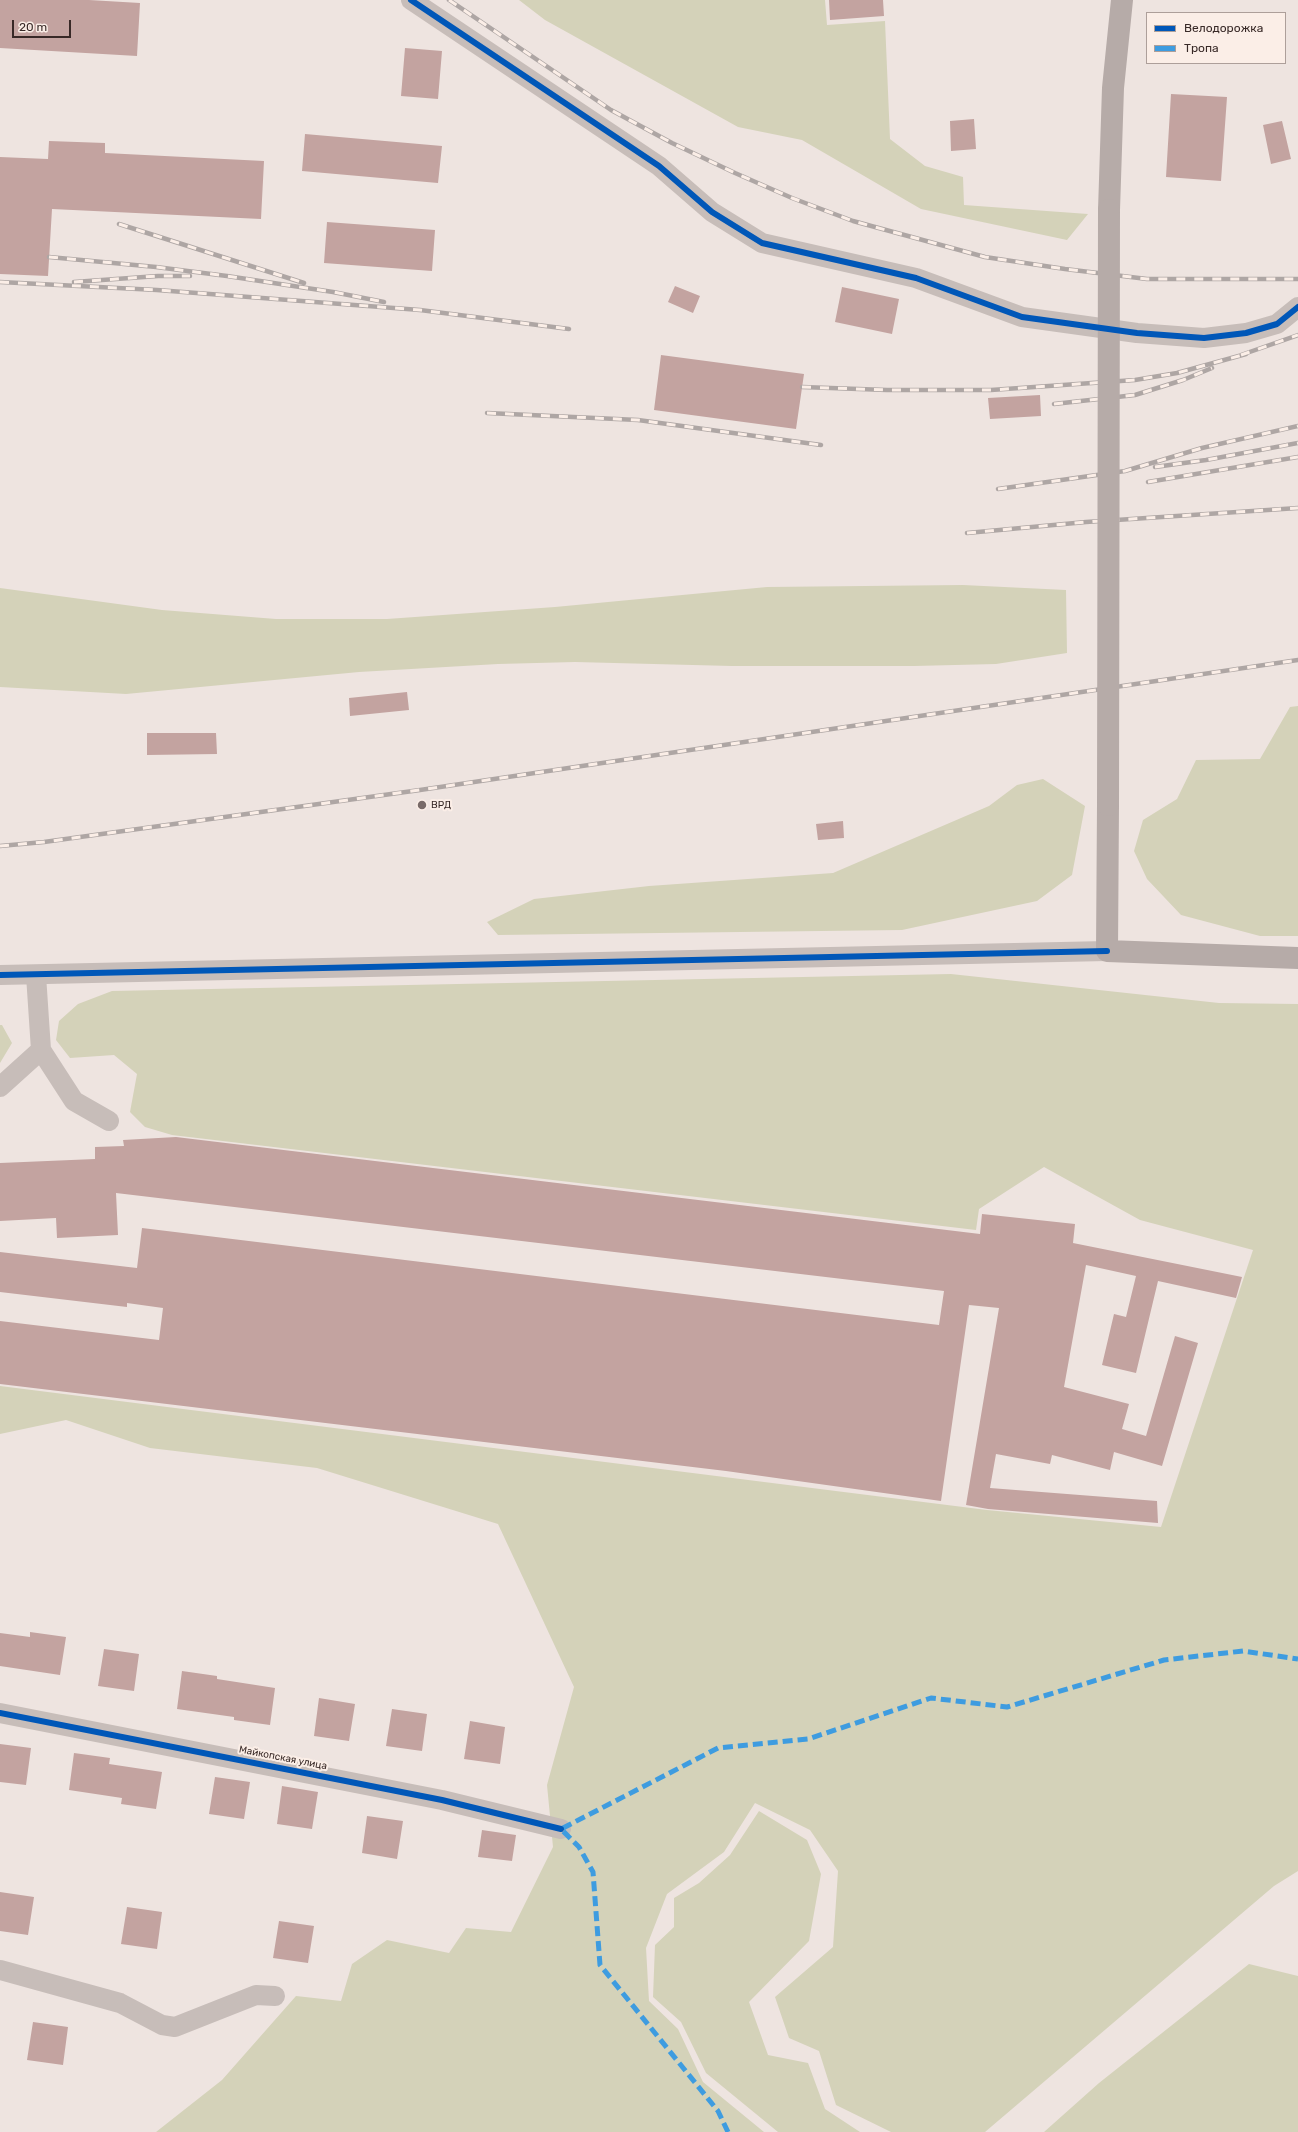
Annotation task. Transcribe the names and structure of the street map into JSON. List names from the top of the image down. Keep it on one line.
{"streets":{"street":["Майкопская улица"]},"places":["ВРД"],"legend":["Велодорожка","Тропа"],"scale_bar":"20 m"}
